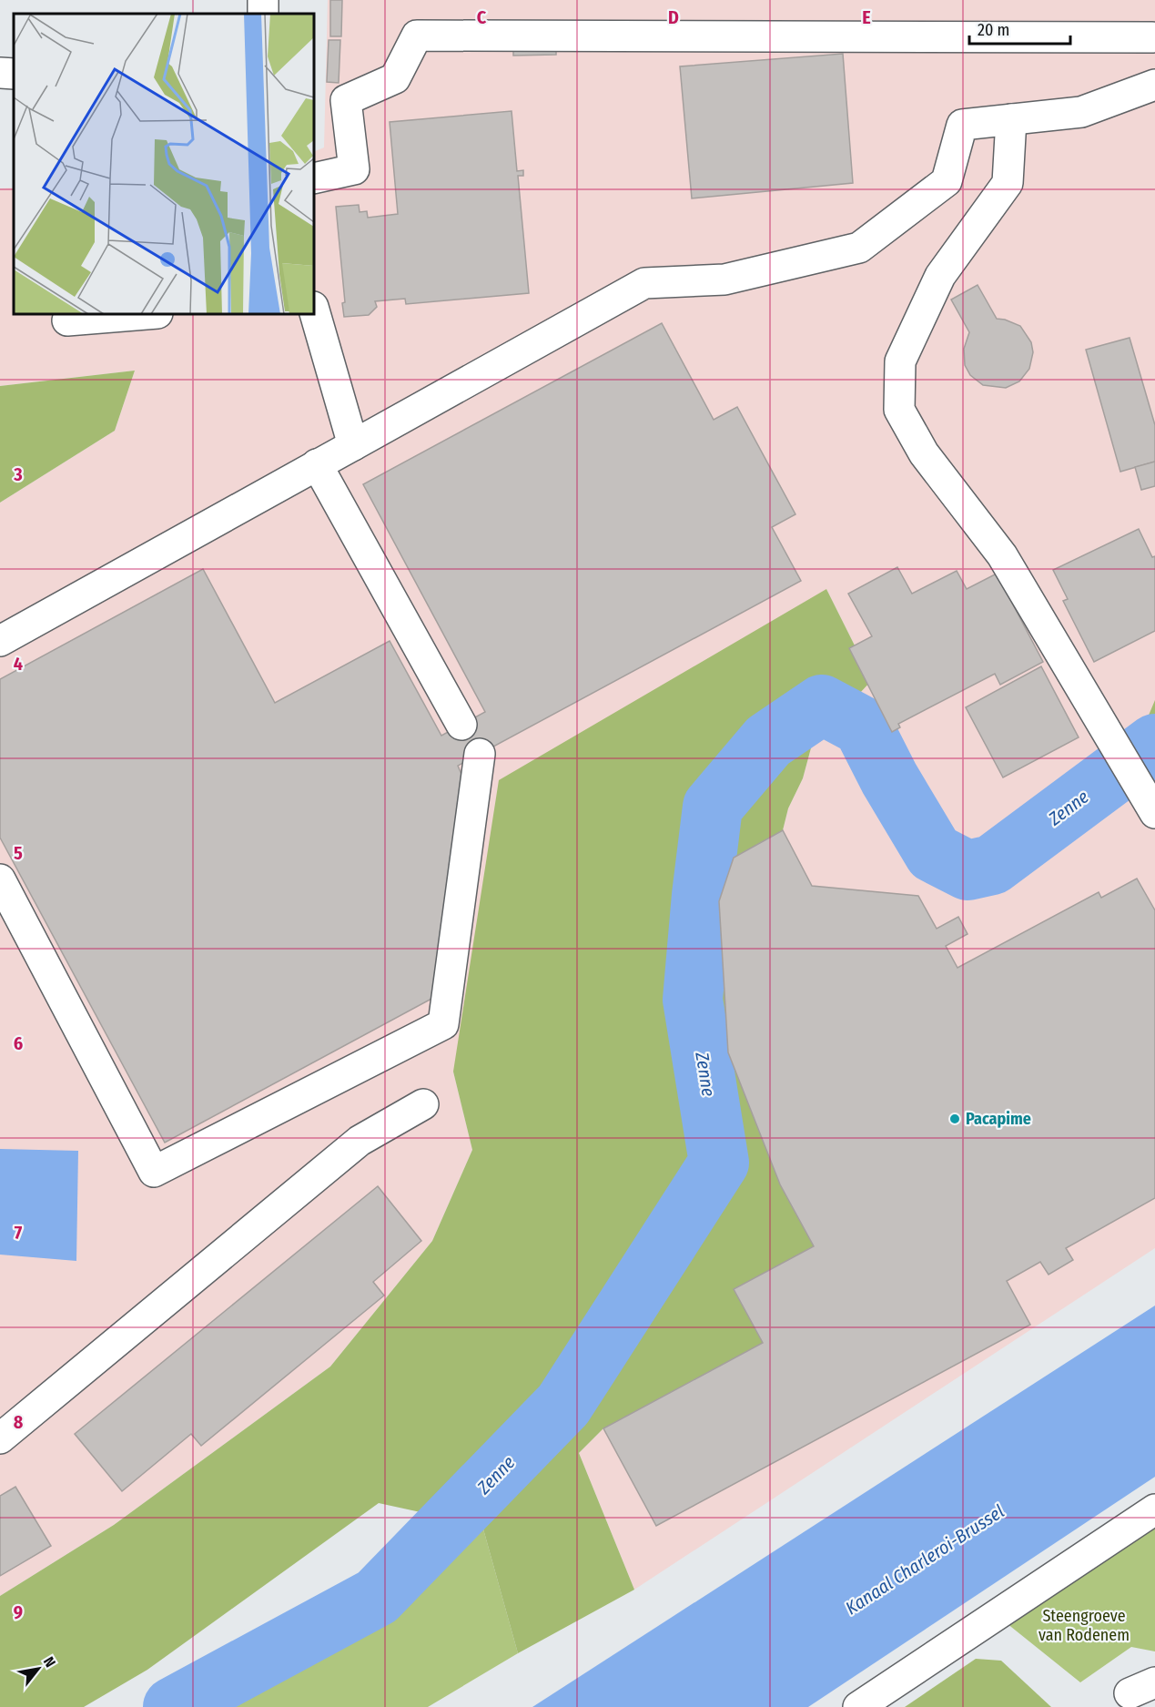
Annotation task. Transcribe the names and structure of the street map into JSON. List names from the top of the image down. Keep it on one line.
{"water":["Zenne","Kanaal Charleroi-Brussel"],"parks":["Steengroeve van Rodenem"],"places":["Pacapime"],"scale_bar":"20 m","north":"top right","grid":{"columns":["C","D","E"],"rows":["3","4","5","6","7","8","9"]}}
